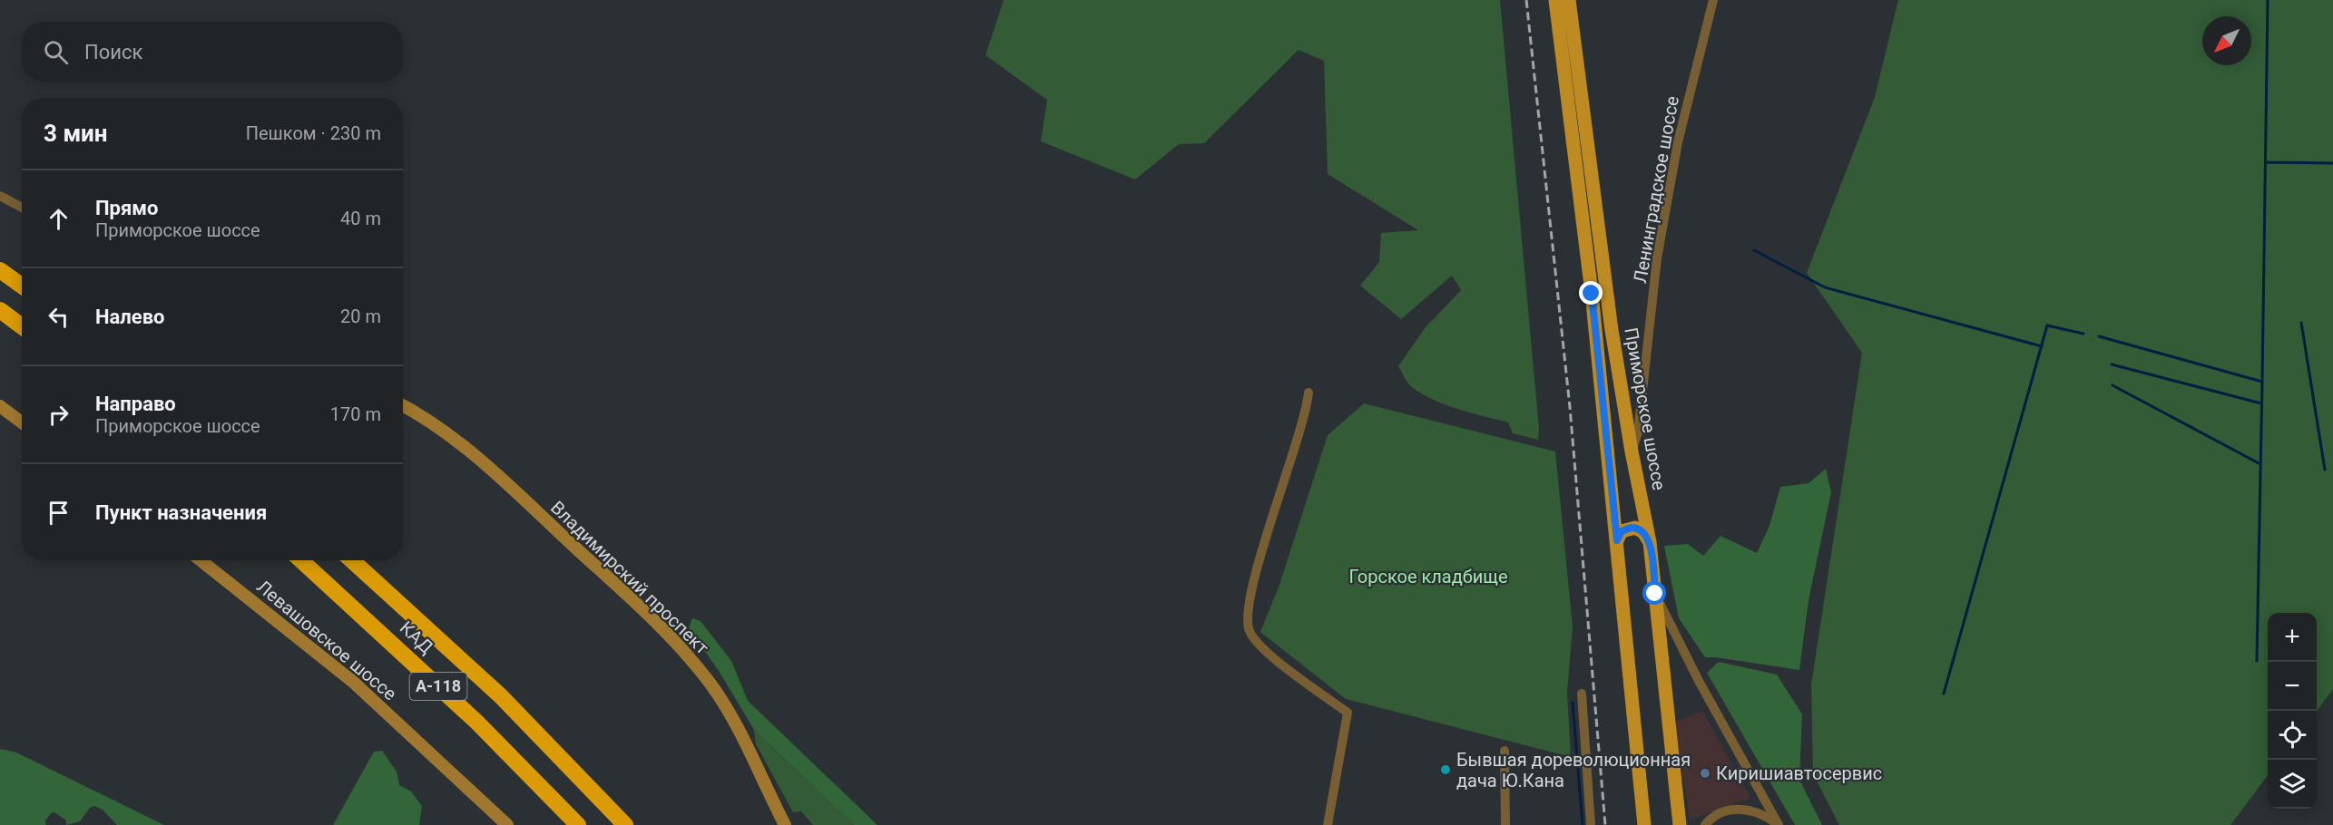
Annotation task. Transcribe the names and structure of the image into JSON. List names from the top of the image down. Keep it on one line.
{"streets":{"highway":["КАД","А-118"],"main road":["Приморское шоссе","Владимирский проспект","Левашовское шоссе"],"street":["Ленинградское шоссе"]},"crossings":[["Ленинградское шоссе","Приморское шоссе"]],"parks":["Горское кладбище"],"places":["Бывшая дореволюционная дача Ю.Кана","Киришиавтосервис"],"north":"bottom left","page":{"search":"Поиск","heading":["3 мин","Пешком · 230 m"],"list":[["Прямо","Приморское шоссе","40 m"],["Налево","20 m"],["Направо","Приморское шоссе","170 m"],"Пункт назначения"],"map_buttons":["+","−"]}}
